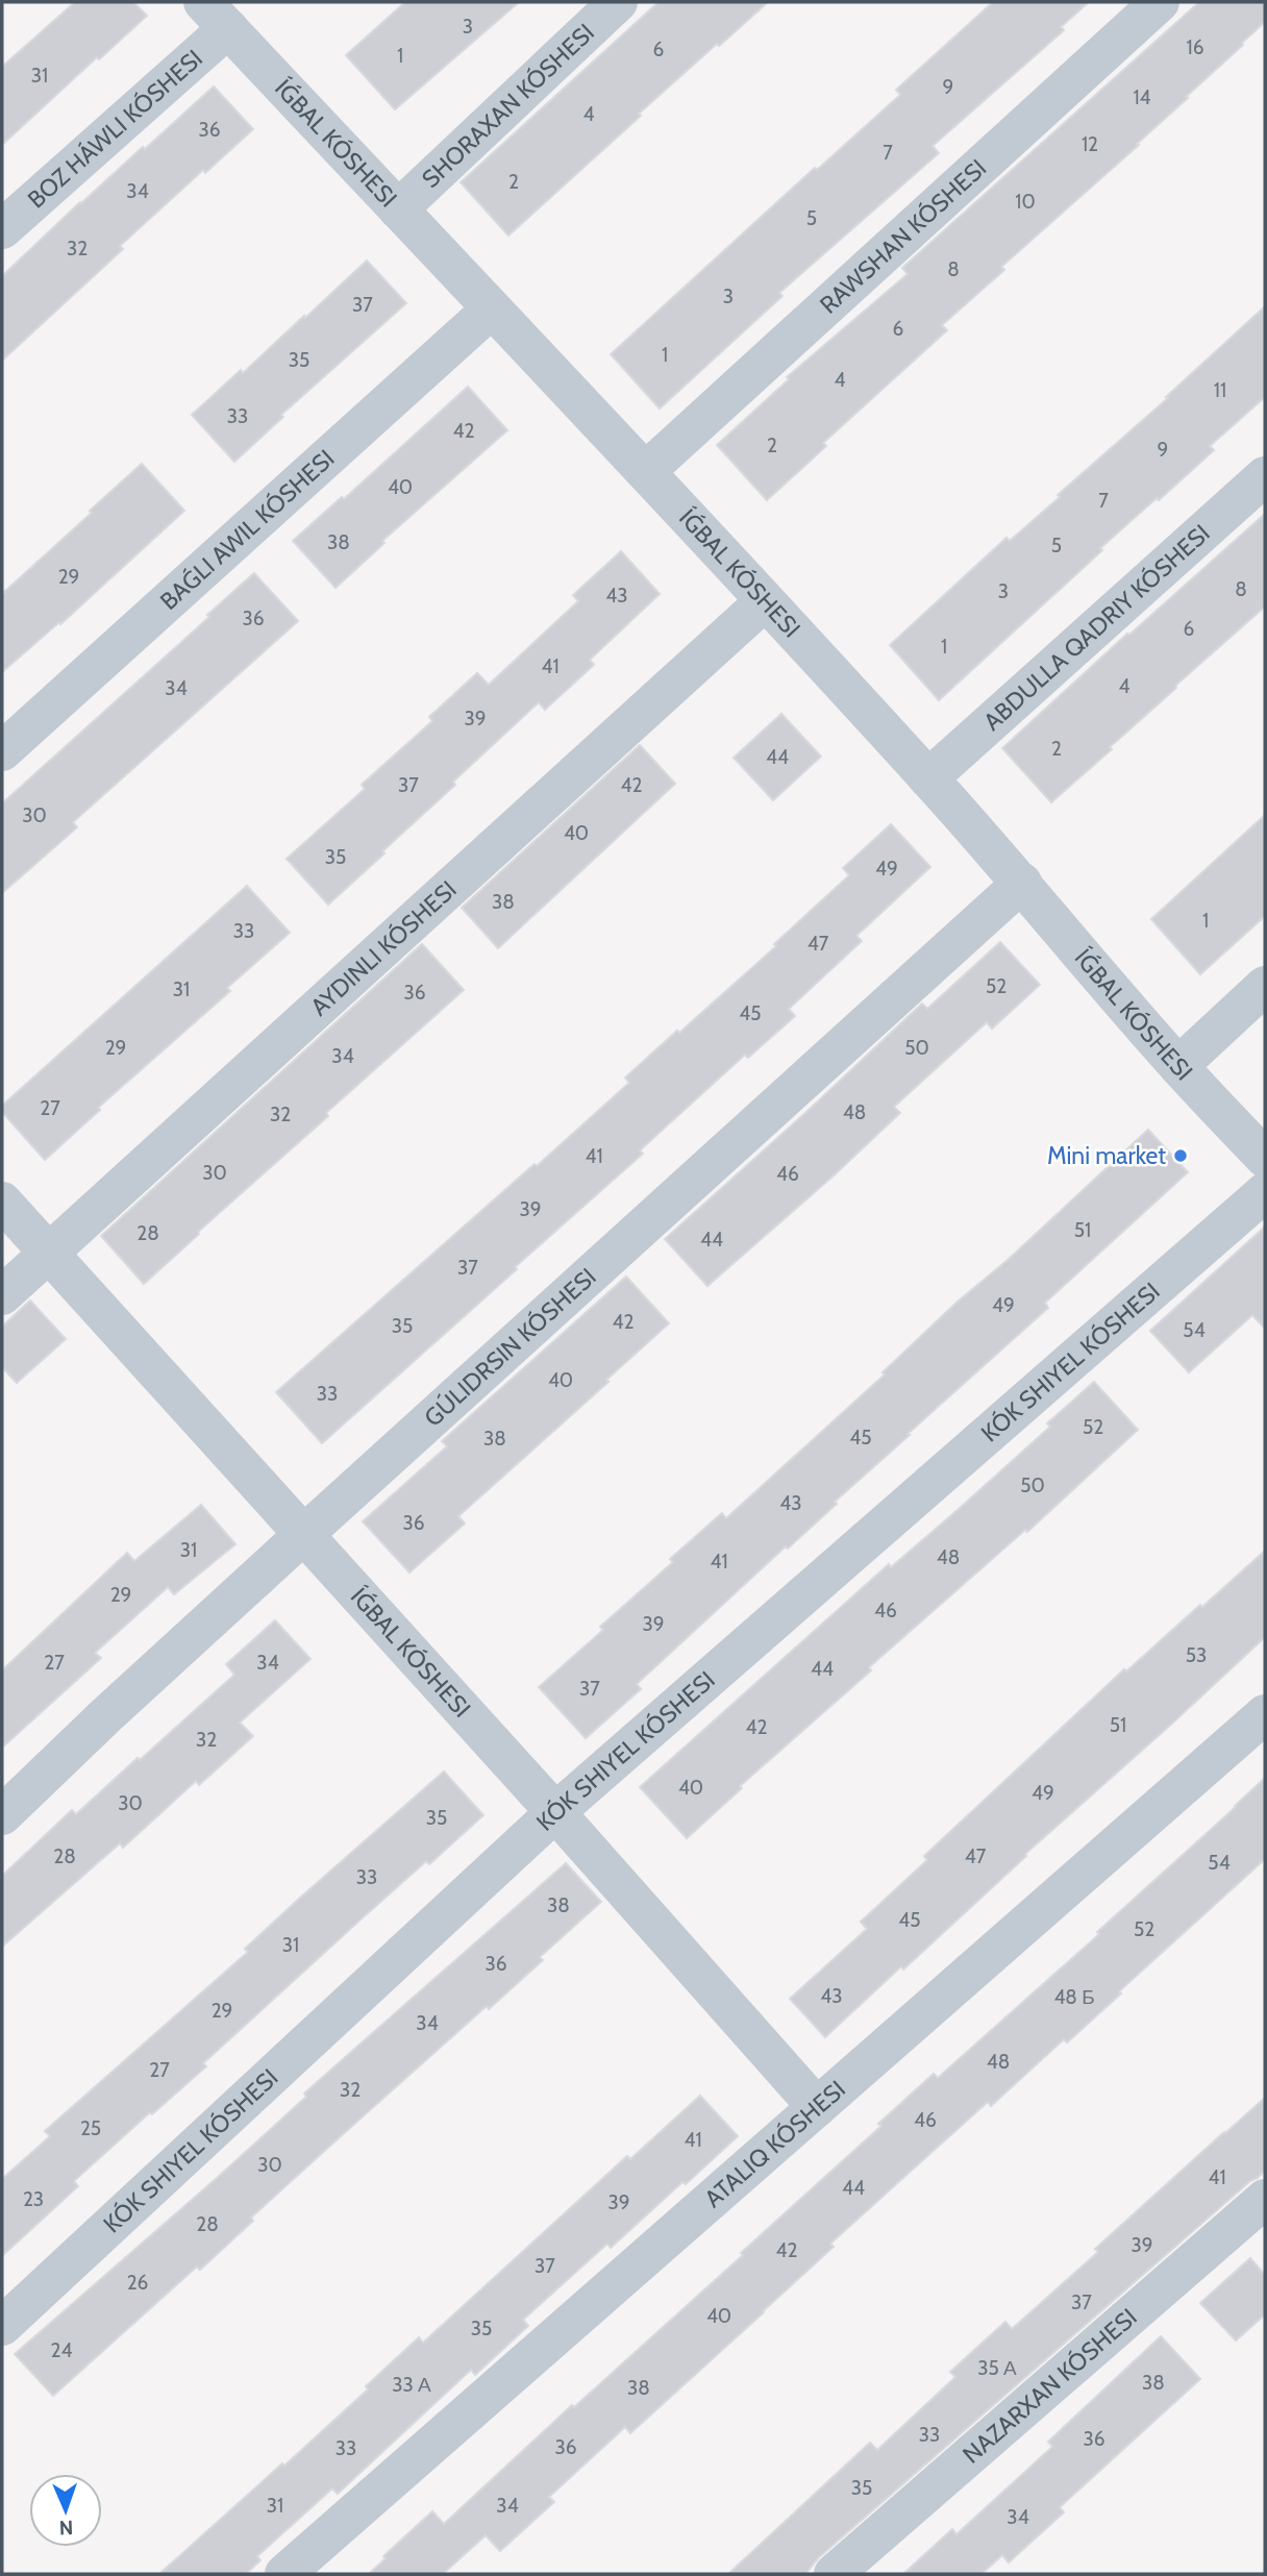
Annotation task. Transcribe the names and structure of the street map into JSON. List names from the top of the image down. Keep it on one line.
{"streets":{"street":["SHORAXAN KÓSHESI","BOZ HÁWLI KÓSHESI","ÍǴBAL KÓSHESI","RAWSHAN KÓSHESI","ABDULLA QADRIY KÓSHESI","GÚLIDRSIN KÓSHESI","KÓK SHIYEL KÓSHESI","NAZARXAN KÓSHESI"]},"crossings":[["SHORAXAN KÓSHESI","ÍǴBAL KÓSHESI"],["BOZ HÁWLI KÓSHESI","ÍǴBAL KÓSHESI"],["ÍǴBAL KÓSHESI","RAWSHAN KÓSHESI"],["ÍǴBAL KÓSHESI","ABDULLA QADRIY KÓSHESI"],["ÍǴBAL KÓSHESI","GÚLIDRSIN KÓSHESI"],["ÍǴBAL KÓSHESI","KÓK SHIYEL KÓSHESI"]],"places":["Mini market"],"house_numbers":["3","16","6","1","31","9","14","4","36","12","7","2","34","10","5","32","8","3","37","6","1","35","4","11","33","42","2","9","40","7","38","5","29","8","3","43","36","6","1","41","4","34","39","2","44","37","42","30","40","35","49","38","1","33","47","52","31","36","45","29","50","34","27","48","32","41","30","46","39","51","28","44","37","49","42","35","54","40","33","52","45","38","50","43","36","31","48","41","29","46","39","53","27","34","44","37","51","42","32","40","49","30","35","28","47","54","33","38","45","52","31","36","43","48 Б","29","34","48","27","32","46","25","41","30","41","44","23","39","28","39","42","37","26","37","40","35","24","35 А","38","33 А","38","33","36","36","33","35","31","34","34"],"north":"bottom"}
